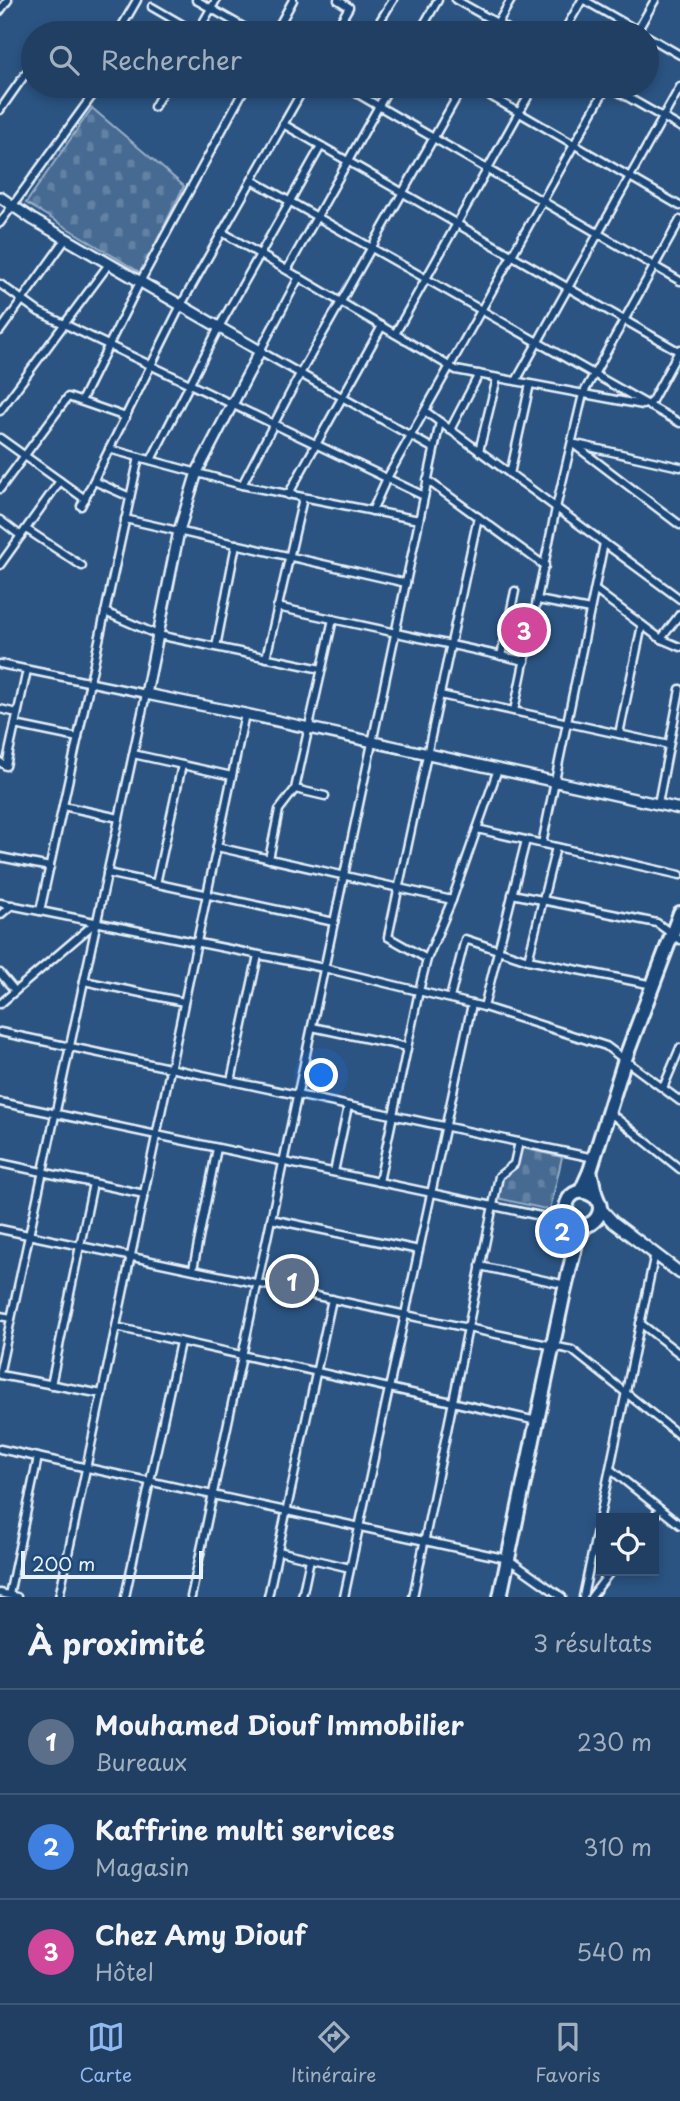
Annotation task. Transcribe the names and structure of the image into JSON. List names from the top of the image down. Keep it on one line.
{"scale_bar":"200 m","page":{"search":"Rechercher","pins":["3","2","1"],"scale":"200 m","heading":["À proximité","3 résultats"],"list":[{"mark":"1","name":"Mouhamed Diouf Immobilier","note":"Bureaux","value":"230 m"},{"mark":"2","name":"Kaffrine multi services","note":"Magasin","value":"310 m"},{"mark":"3","name":"Chez Amy Diouf","note":"Hôtel","value":"540 m"}],"nav":["Carte","Itinéraire","Favoris"]}}
